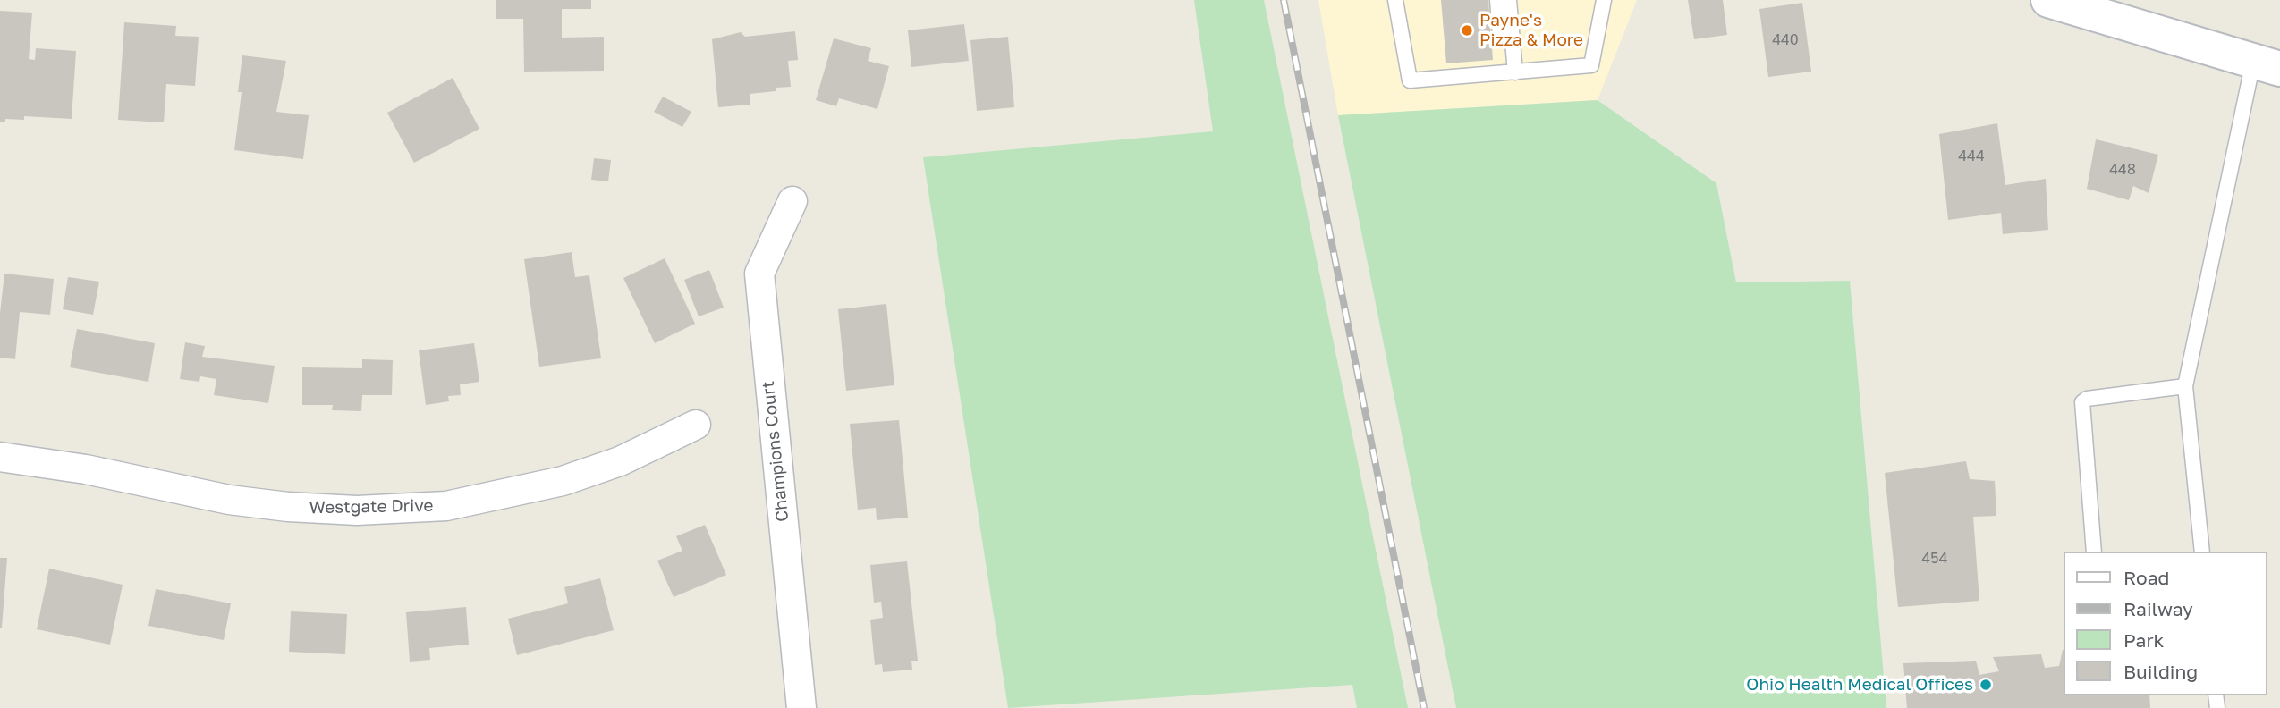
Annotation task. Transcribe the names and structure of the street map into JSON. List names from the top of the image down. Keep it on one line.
{"streets":{"street":["Champions Court","Westgate Drive"]},"places":["Payne's Pizza & More","Ohio Health Medical Offices"],"house_numbers":["440","444","448","454"],"legend":["Road","Railway","Park","Building"]}
